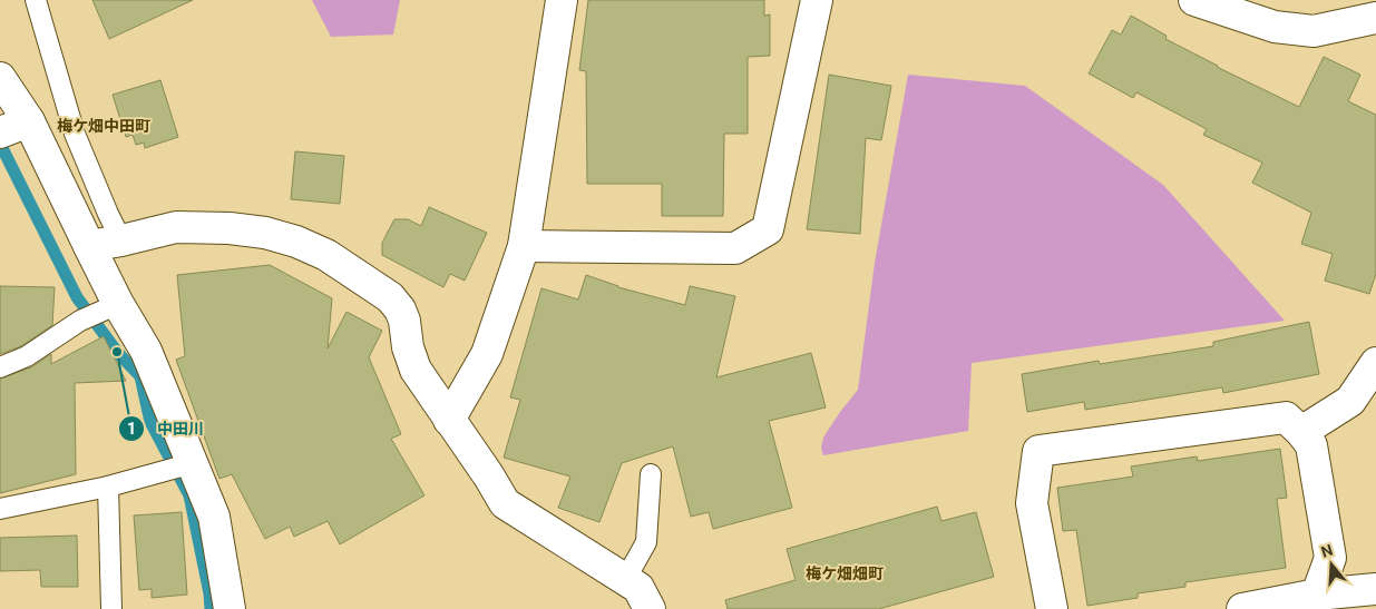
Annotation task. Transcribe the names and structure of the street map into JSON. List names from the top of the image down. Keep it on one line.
{"districts":["梅ケ畑中田町","梅ケ畑畑町"],"places":["中田川"],"north":"top"}
